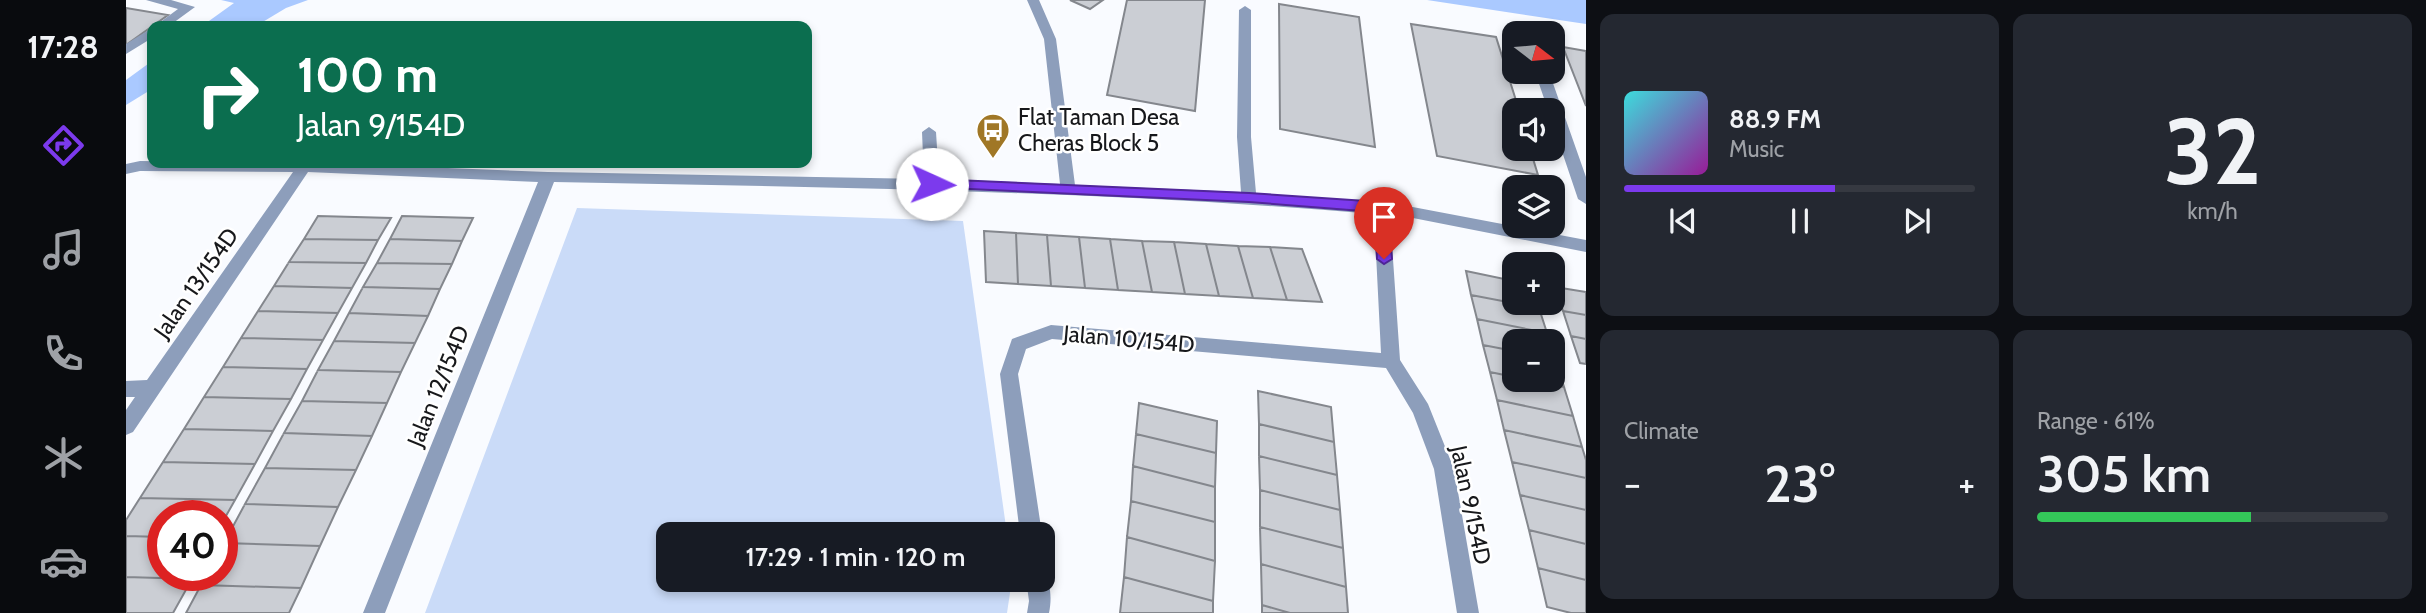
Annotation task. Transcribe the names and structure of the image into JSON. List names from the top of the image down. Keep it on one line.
{"streets":{"street":["Jalan 13/154D","Jalan 10/154D","Jalan 12/154D","Jalan 9/154D"]},"crossings":[["Jalan 10/154D","Jalan 9/154D"]],"places":{"bus stop":["Flat Taman Desa Cheras Block 5"]},"north":"right","page":{"tabs":"17:28","tile":[["32","km/h"],"Climate",["Range · 61%","305 km"]],"map_buttons":["+","−"],"turn":["100 m","Jalan 9/154D"],"song":["88.9 FM","Music"],"heat":["−","23°","+"],"limit":"40","trip":"17:29 · 1 min · 120 m"}}
